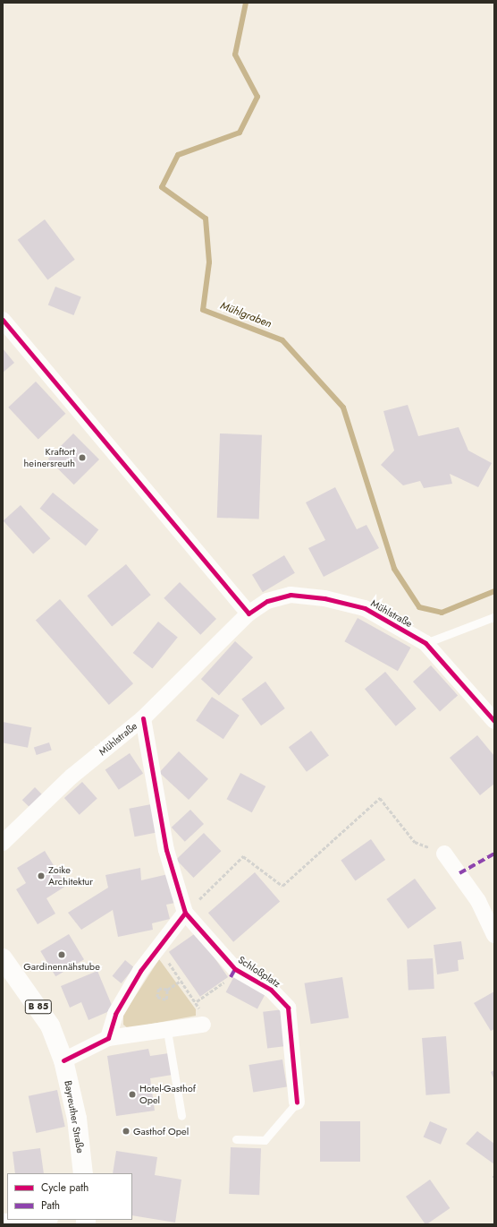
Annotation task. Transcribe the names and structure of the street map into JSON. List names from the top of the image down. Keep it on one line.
{"streets":{"main road":["B 85","Bayreuther Straße"],"street":["Mühlstraße","Schloßplatz"]},"crossings":[["Mühlstraße","Schloßplatz"],["B 85","Bayreuther Straße"]],"water":["Mühlgraben"],"places":["Kraftort heinersreuth","Zoike Architektur","Gardinennähstube","Hotel-Gasthof Opel","Gasthof Opel"],"legend":["Cycle path","Path"]}
